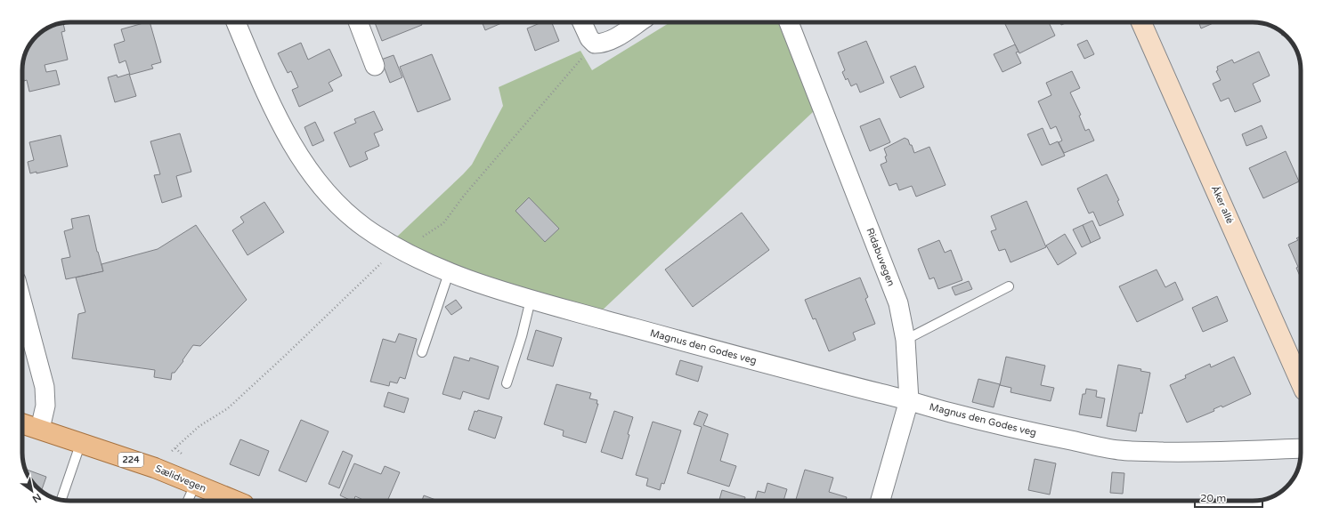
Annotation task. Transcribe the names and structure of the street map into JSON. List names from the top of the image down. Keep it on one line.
{"streets":{"main road":["224","Sælidvegen"],"street":["Åker allé","Ridabuvegen","Magnus den Godes veg"]},"crossings":[["Ridabuvegen","Magnus den Godes veg"]],"scale_bar":"20 m","north":"bottom right"}
